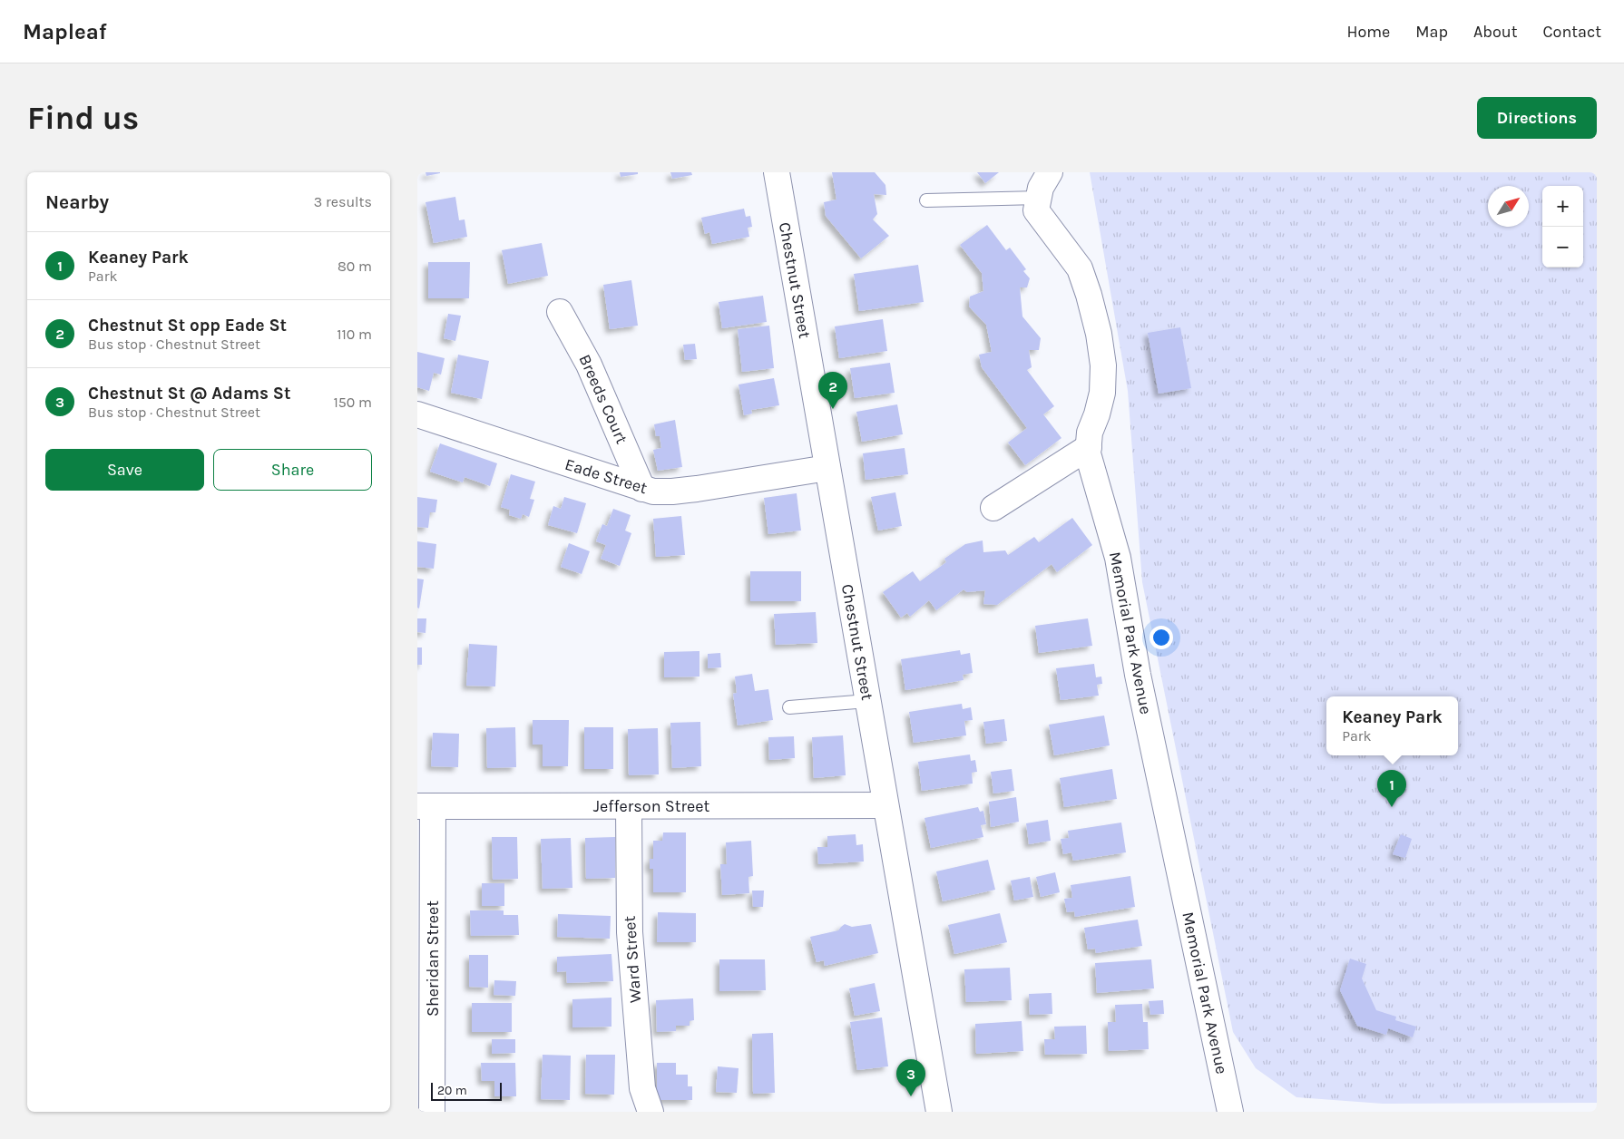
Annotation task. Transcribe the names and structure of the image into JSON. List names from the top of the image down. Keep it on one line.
{"streets":{"street":["Chestnut Street","Breeds Court","Eade Street","Memorial Park Avenue","Jefferson Street","Sheridan Street","Ward Street"]},"crossings":[["Chestnut Street","Eade Street"],["Chestnut Street","Jefferson Street"],["Breeds Court","Eade Street"],["Jefferson Street","Sheridan Street"],["Jefferson Street","Ward Street"]],"scale_bar":"20 m","north":"top right","page":{"header":"Mapleaf","nav":["Home","Map","About","Contact"],"buttons":["Directions",["Save","Share"]],"title":"Find us","heading":["Nearby","3 results"],"map_buttons":["+","−"],"list":[{"mark":"1","name":"Keaney Park","note":"Park","value":"80 m"},{"mark":"2","name":"Chestnut St opp Eade St","note":"Bus stop · Chestnut Street","value":"110 m"},{"mark":"3","name":"Chestnut St @ Adams St","note":"Bus stop · Chestnut Street","value":"150 m"}],"pins":["2","1","3"],"popup":["Keaney Park","Park"],"scale":"20 m"}}
